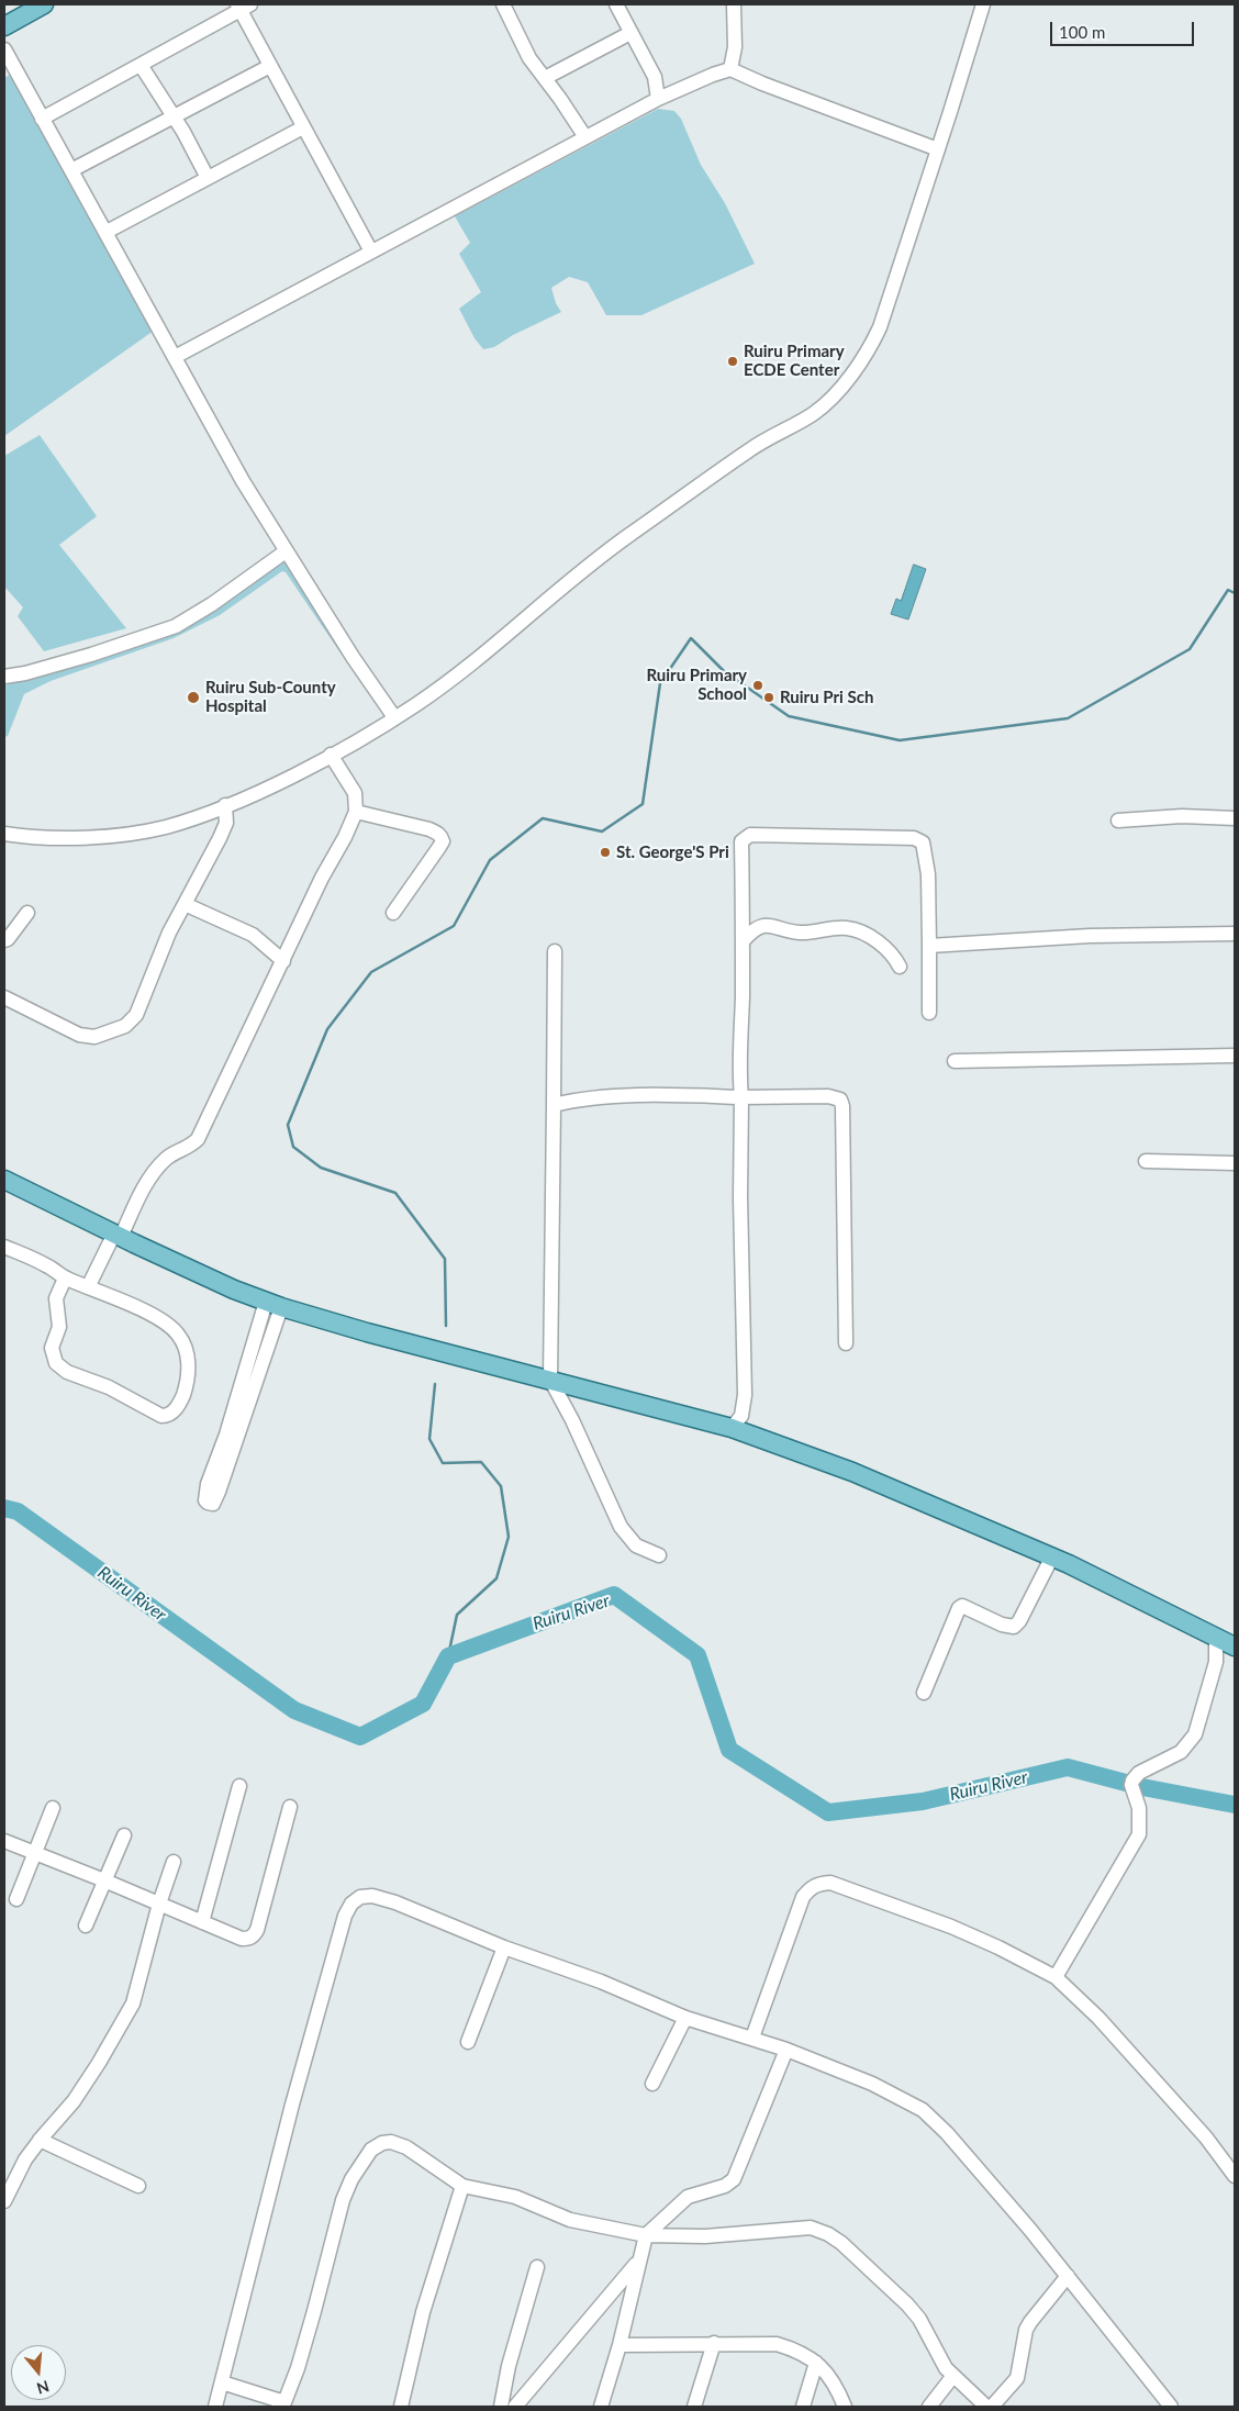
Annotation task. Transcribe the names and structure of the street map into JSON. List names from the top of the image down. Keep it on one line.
{"water":["Ruiru River"],"places":["Ruiru Primary ECDE Center","Ruiru Primary School","Ruiru Sub-County Hospital","Ruiru Pri Sch","St. George'S Pri"],"scale_bar":"100 m","north":"bottom"}
